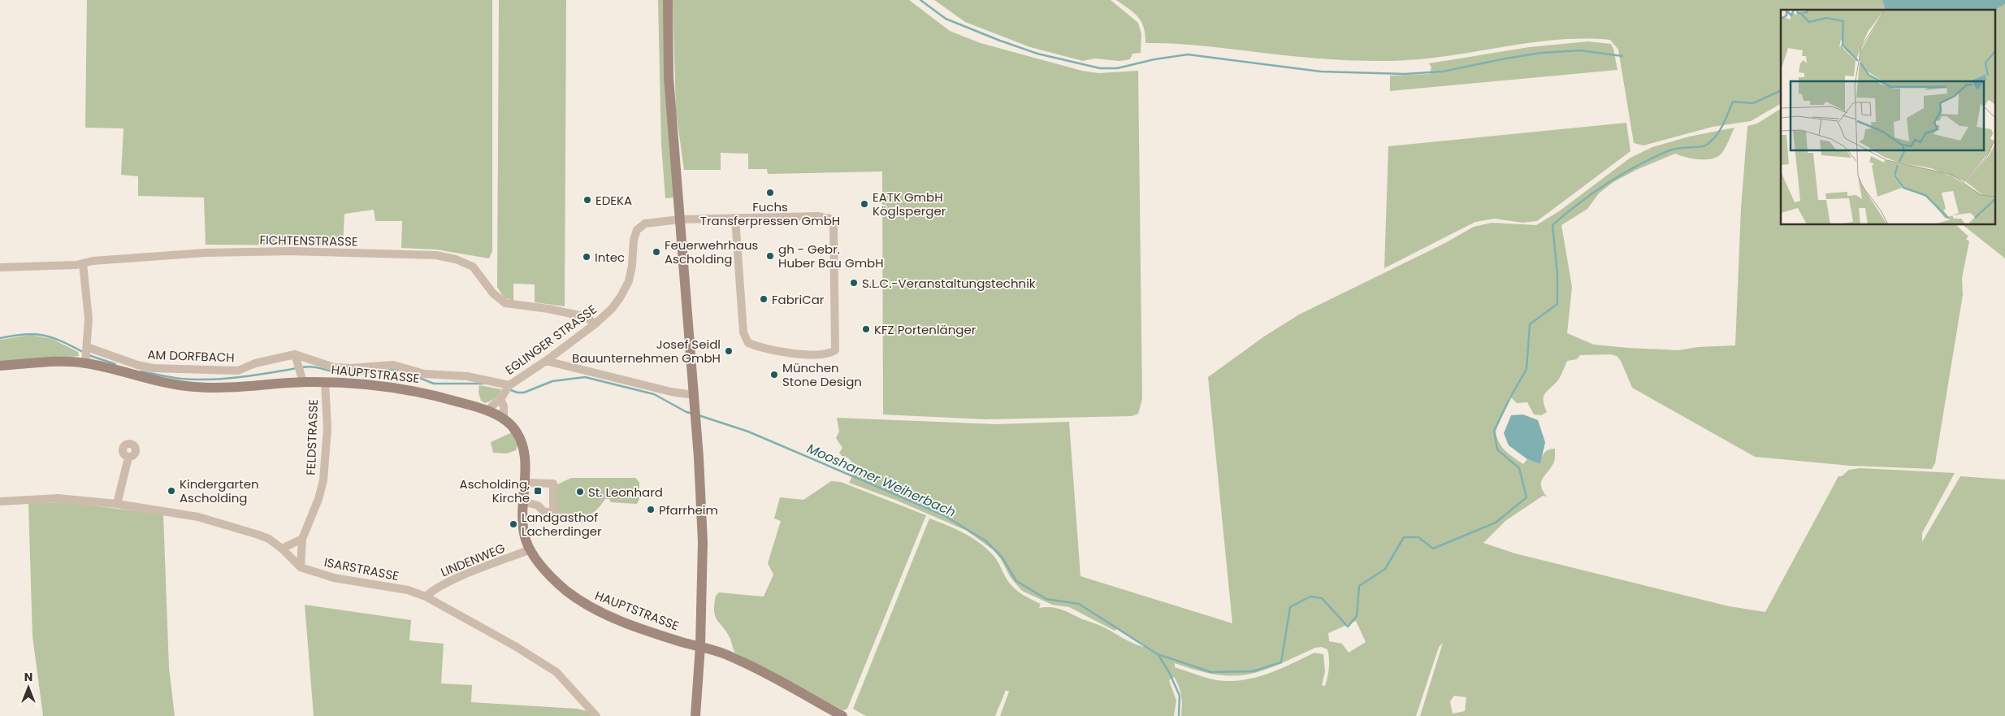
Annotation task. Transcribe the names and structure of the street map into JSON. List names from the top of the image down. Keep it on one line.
{"streets":{"main road":["HAUPTSTRASSE"],"street":["FICHTENSTRASSE","EGLINGER STRASSE","AM DORFBACH","FELDSTRASSE","LINDENWEG","ISARSTRASSE"]},"crossings":[["FICHTENSTRASSE","EGLINGER STRASSE"],["EGLINGER STRASSE","HAUPTSTRASSE"],["AM DORFBACH","HAUPTSTRASSE"],["HAUPTSTRASSE","FELDSTRASSE"],["HAUPTSTRASSE","LINDENWEG"],["FELDSTRASSE","ISARSTRASSE"],["LINDENWEG","ISARSTRASSE"]],"water":["Mooshamer Weiherbach"],"places":{"other":["Fuchs Transferpressen GmbH","EDEKA","EATK GmbH Köglsperger","Feuerwehrhaus Ascholding","gh - Gebr. Huber Bau GmbH","Intec","S.L.C.-Veranstaltungstechnik","FabriCar","KFZ Portenlänger","Josef Seidl Bauunternehmen GmbH","München Stone Design","Kindergarten Ascholding","St. Leonhard","Pfarrheim","Landgasthof Lacherdinger"],"transit":["Ascholding, Kirche"]},"north":"top"}
